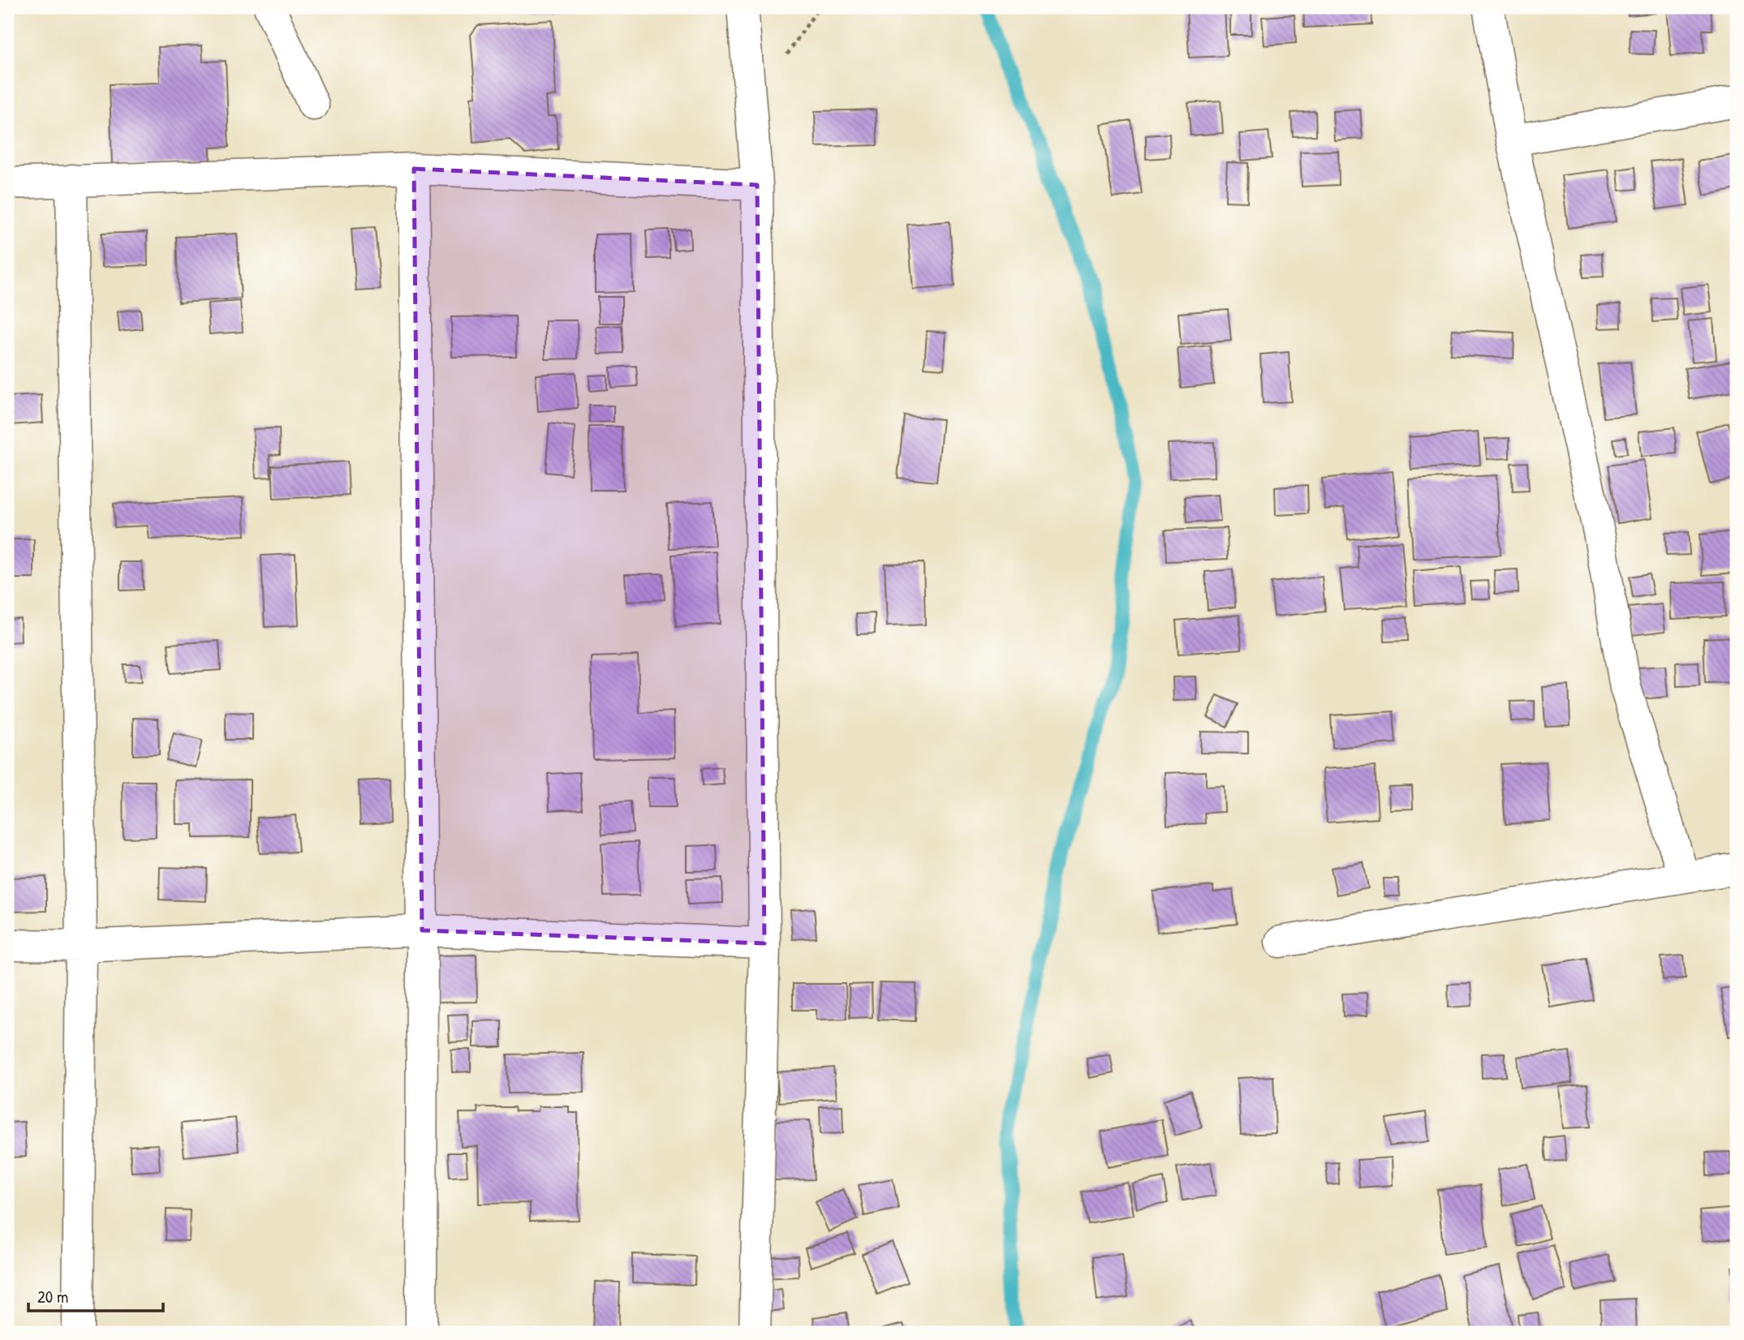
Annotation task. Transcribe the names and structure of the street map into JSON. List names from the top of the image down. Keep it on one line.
{"scale_bar":"20 m"}
